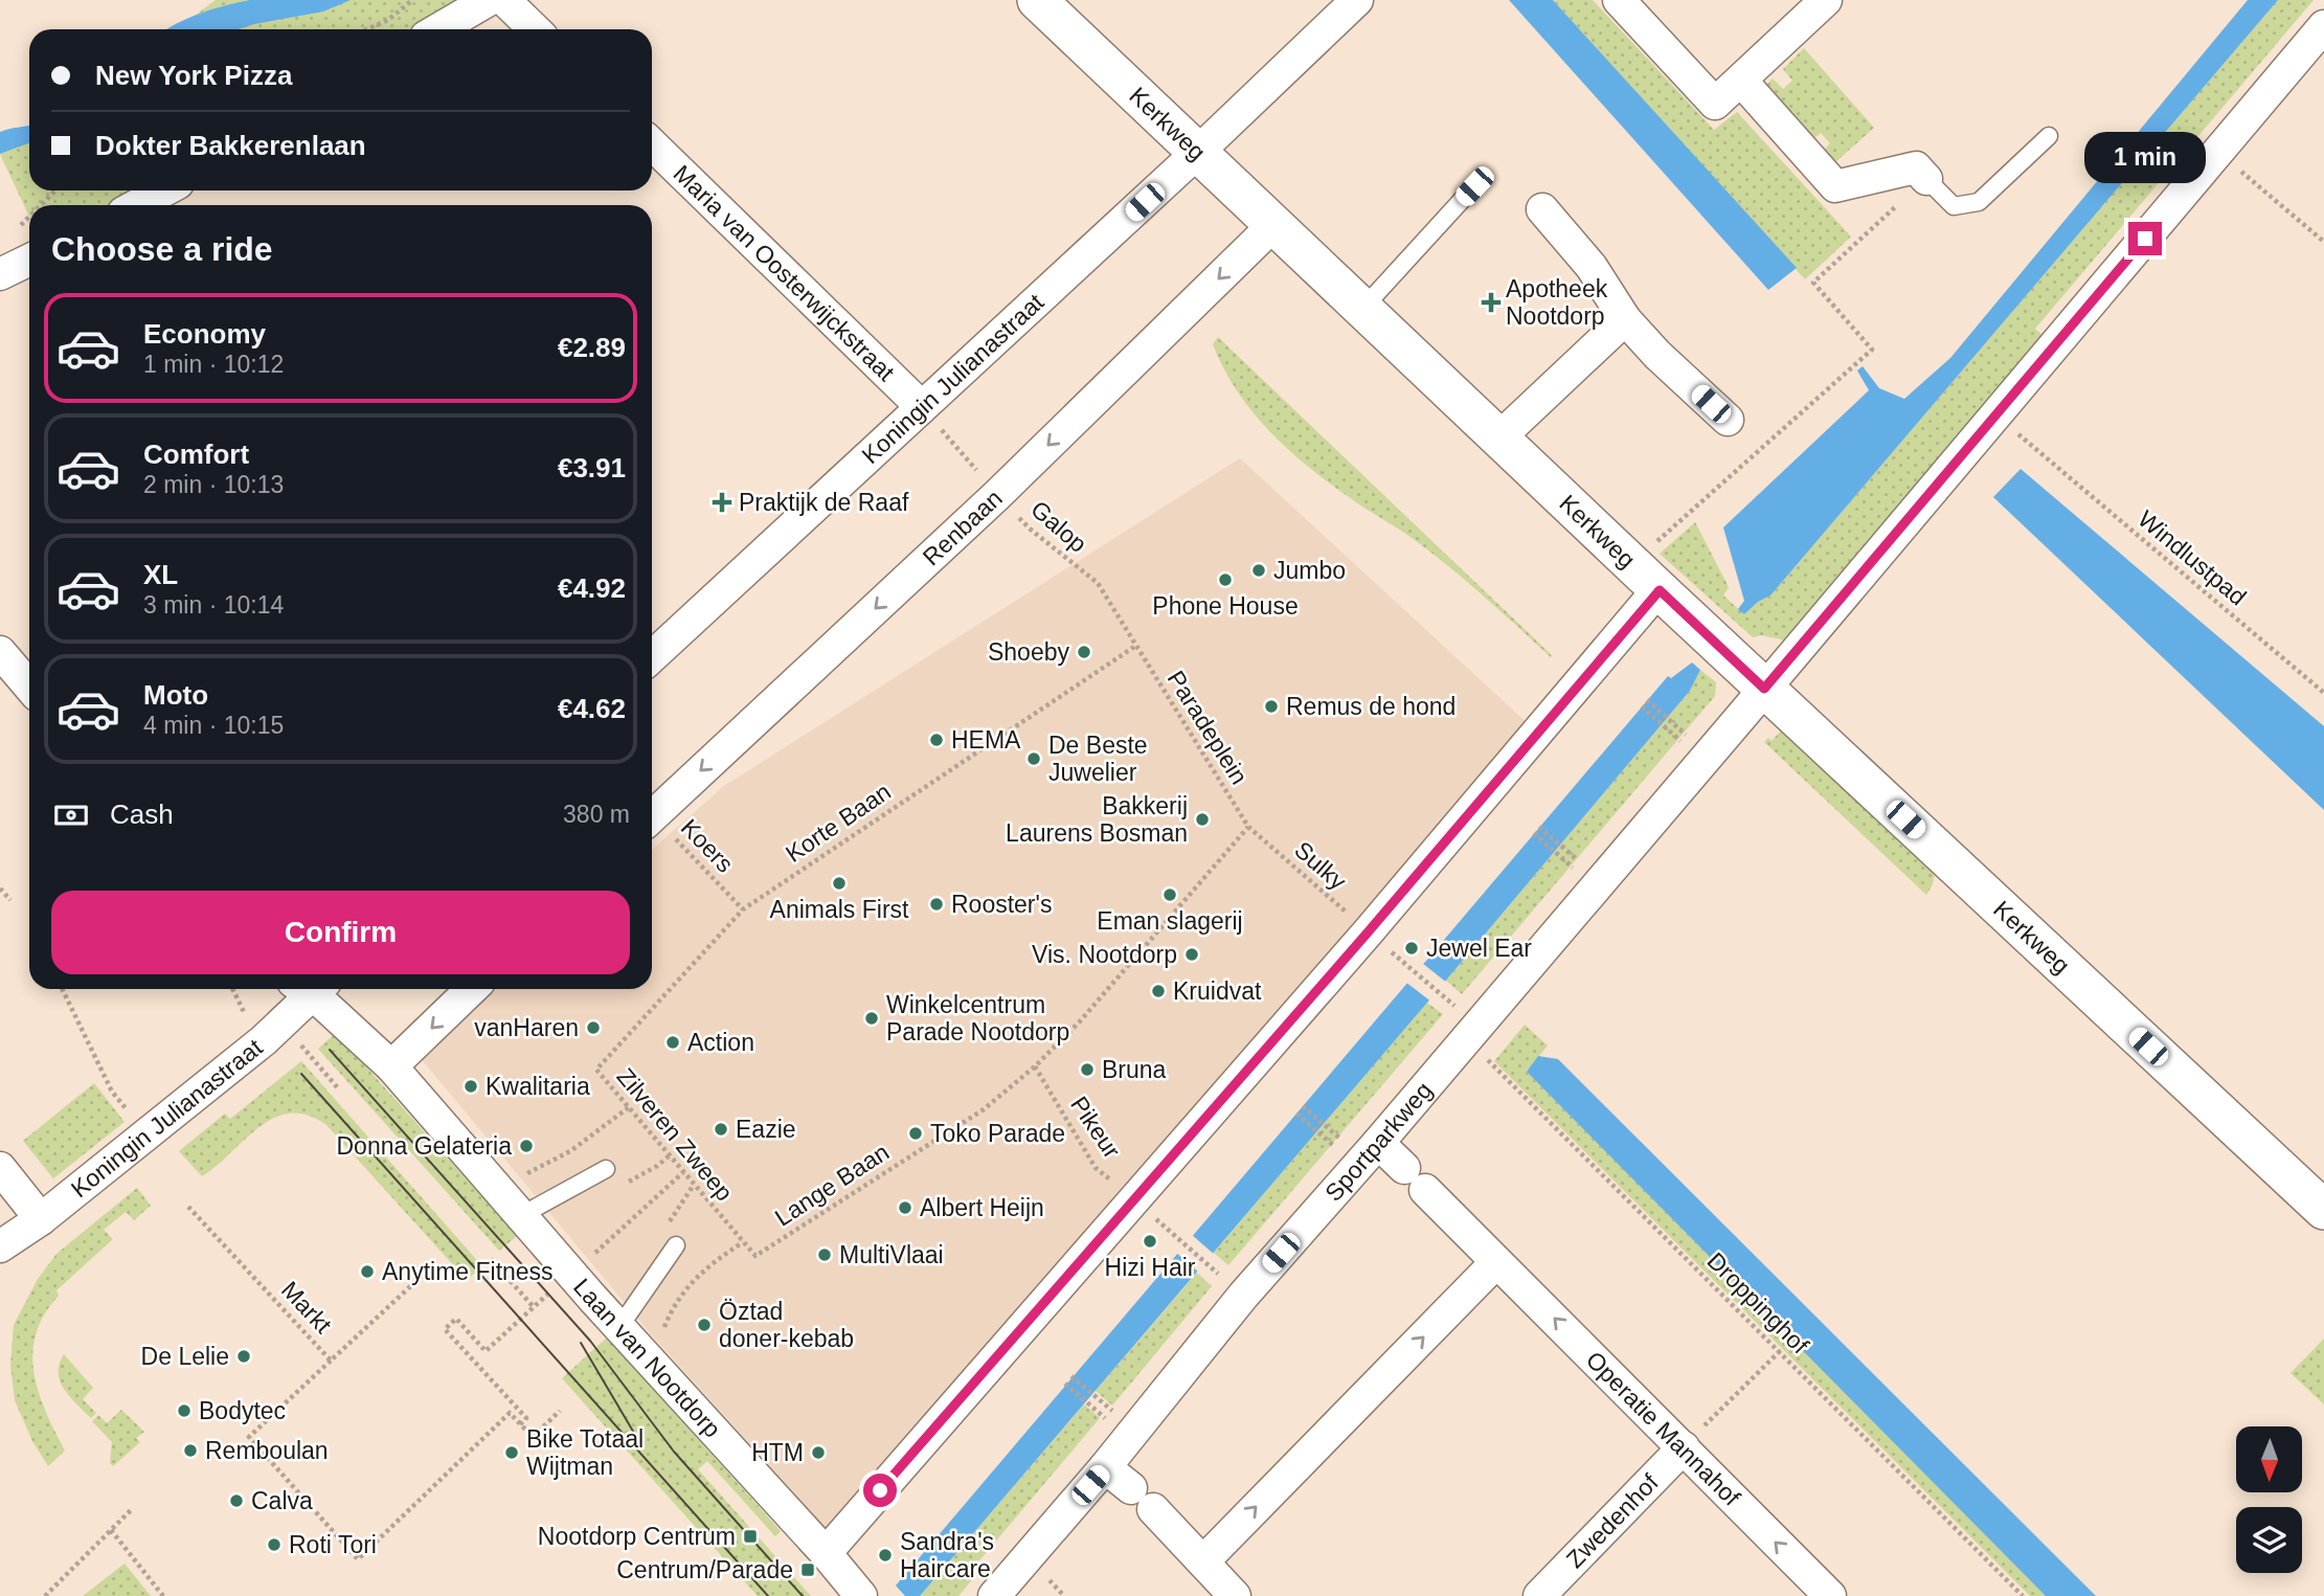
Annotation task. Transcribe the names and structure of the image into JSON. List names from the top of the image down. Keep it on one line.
{"streets":{"street":["Kerkweg","Maria van Oosterwijckstraat","Koningin Julianastraat","Renbaan","Sportparkweg","Laan van Nootdorp","Operatie Mannahof","Zwedenhof"],"path":["Galop","Windlustpad","Paradeplein","Korte Baan","Koers","Sulky","Pikeur","Zilveren Zweep","Lange Baan","Droppinghof","Markt"]},"crossings":[["Kerkweg","Koningin Julianastraat"],["Kerkweg","Renbaan"],["Kerkweg","Sportparkweg"],["Maria van Oosterwijckstraat","Koningin Julianastraat"],["Maria van Oosterwijckstraat","Galop"],["Koningin Julianastraat","Galop"],["Galop","Renbaan"],["Galop","Paradeplein"],["Galop","Korte Baan"],["Paradeplein","Korte Baan"],["Paradeplein","Sulky"],["Paradeplein","Lange Baan"],["Korte Baan","Koers"],["Korte Baan","Zilveren Zweep"],["Sulky","Lange Baan"],["Pikeur","Lange Baan"],["Zilveren Zweep","Lange Baan"],["Sportparkweg","Droppinghof"],["Sportparkweg","Operatie Mannahof"],["Operatie Mannahof","Zwedenhof"]],"one_way":["Renbaan","Operatie Mannahof"],"places":{"health":["Apotheek Nootdorp","Praktijk de Raaf"],"other":["Jumbo","Phone House","Shoeby","Remus de hond","HEMA","De Beste Juwelier","Bakkerij Laurens Bosman","Animals First","Eman slagerij","Rooster's","Jewel Ear","Vis. Nootdorp","Kruidvat","Winkelcentrum Parade Nootdorp","vanHaren","Action","Bruna","Kwalitaria","Eazie","Toko Parade","Donna Gelateria","Albert Heijn","Hizi Hair","MultiVlaai","Anytime Fitness","Öztad doner-kebab","De Lelie","Bodytec","Remboulan","Bike Totaal Wijtman","HTM","Calva","Roti Tori","Sandra's Haircare"],"transit":["Nootdorp Centrum","Centrum/Parade"]},"north":"bottom","page":{"banner":["New York Pizza","Dokter Bakkerenlaan"],"bubble":"1 min","heading":"Choose a ride","list":[{"name":"Economy","note":"1 min · 10:12","value":"€2.89"},{"name":"Comfort","note":"2 min · 10:13","value":"€3.91"},{"name":"XL","note":"3 min · 10:14","value":"€4.92"},{"name":"Moto","note":"4 min · 10:15","value":"€4.62"}],"pay":["Cash","380 m"],"buttons":"Confirm"}}
